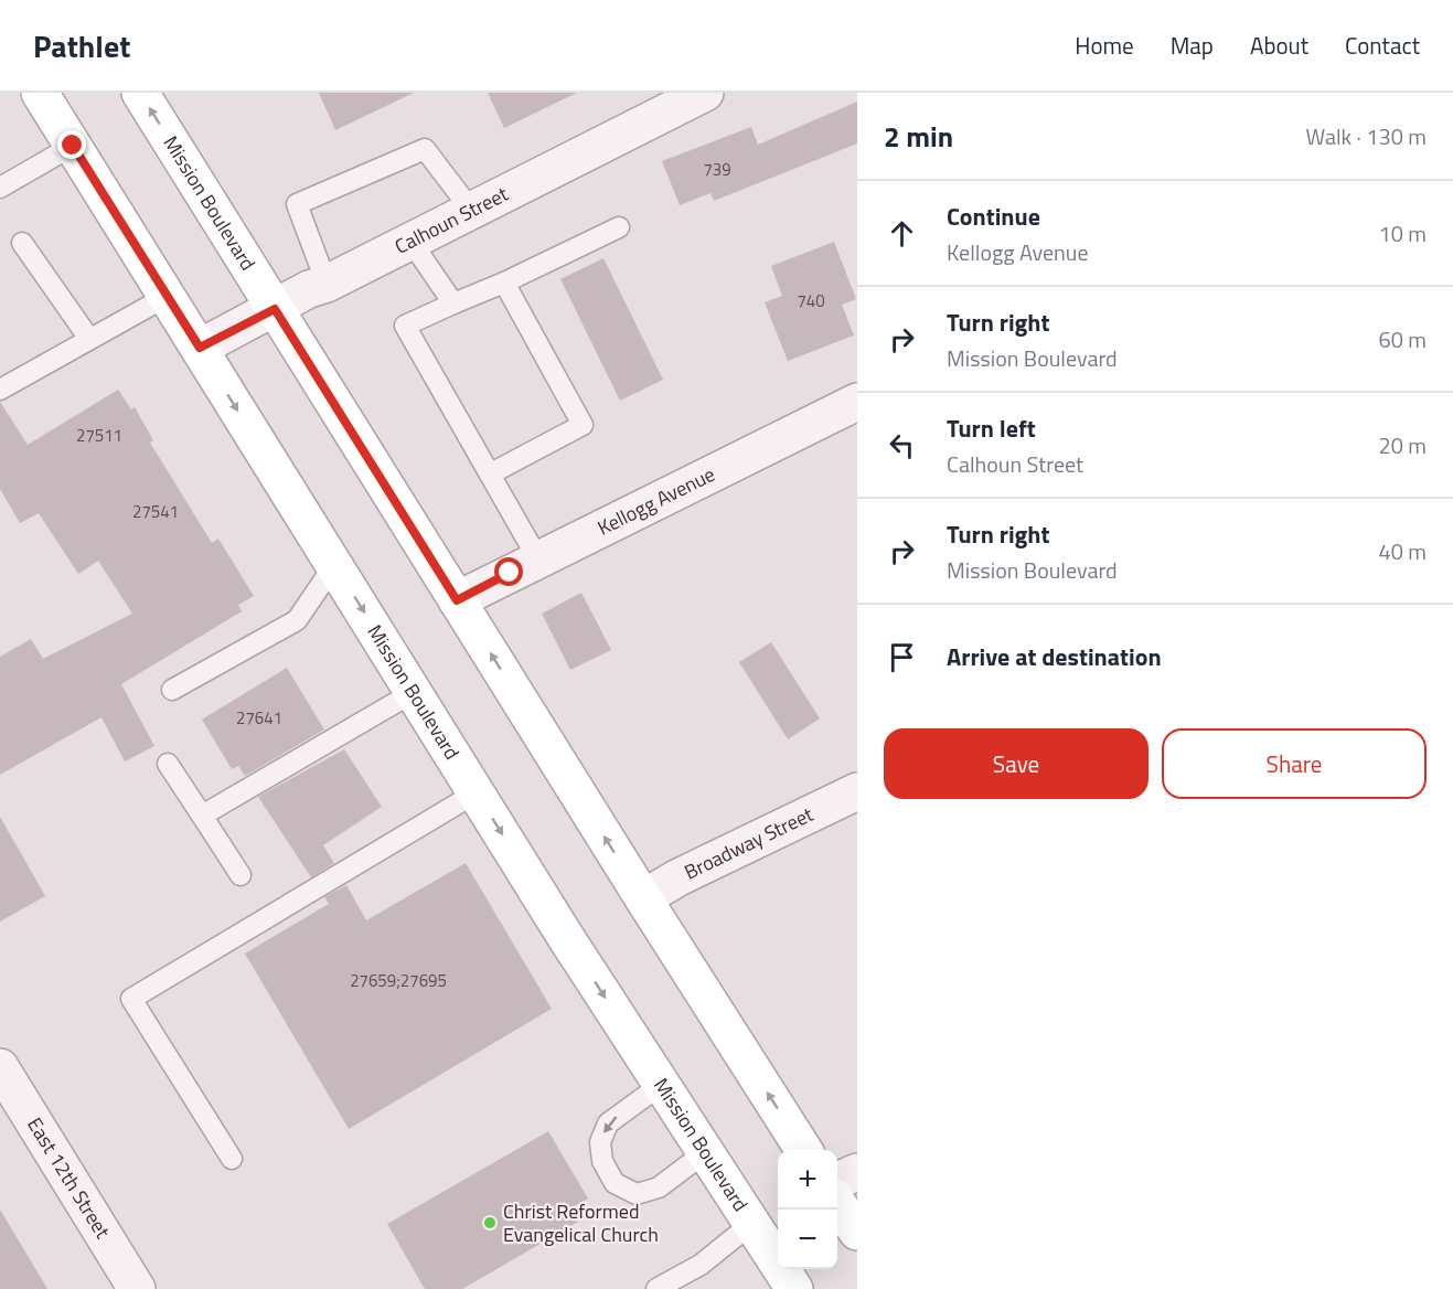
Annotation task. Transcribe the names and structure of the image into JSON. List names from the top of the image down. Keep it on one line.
{"streets":{"main road":["Mission Boulevard"],"street":["Calhoun Street","Kellogg Avenue","Broadway Street","East 12th Street"]},"crossings":[["Mission Boulevard","Calhoun Street"],["Mission Boulevard","Kellogg Avenue"],["Mission Boulevard","Broadway Street"]],"places":["Christ Reformed Evangelical Church"],"house_numbers":["739","740","27511","27541","27641","27659;27695"],"page":{"header":"Pathlet","nav":["Home","Map","About","Contact"],"heading":["2 min","Walk · 130 m"],"list":[["Continue","Kellogg Avenue","10 m"],["Turn right","Mission Boulevard","60 m"],["Turn left","Calhoun Street","20 m"],["Turn right","Mission Boulevard","40 m"],"Arrive at destination"],"buttons":["Save","Share"],"map_buttons":["+","−"]}}
